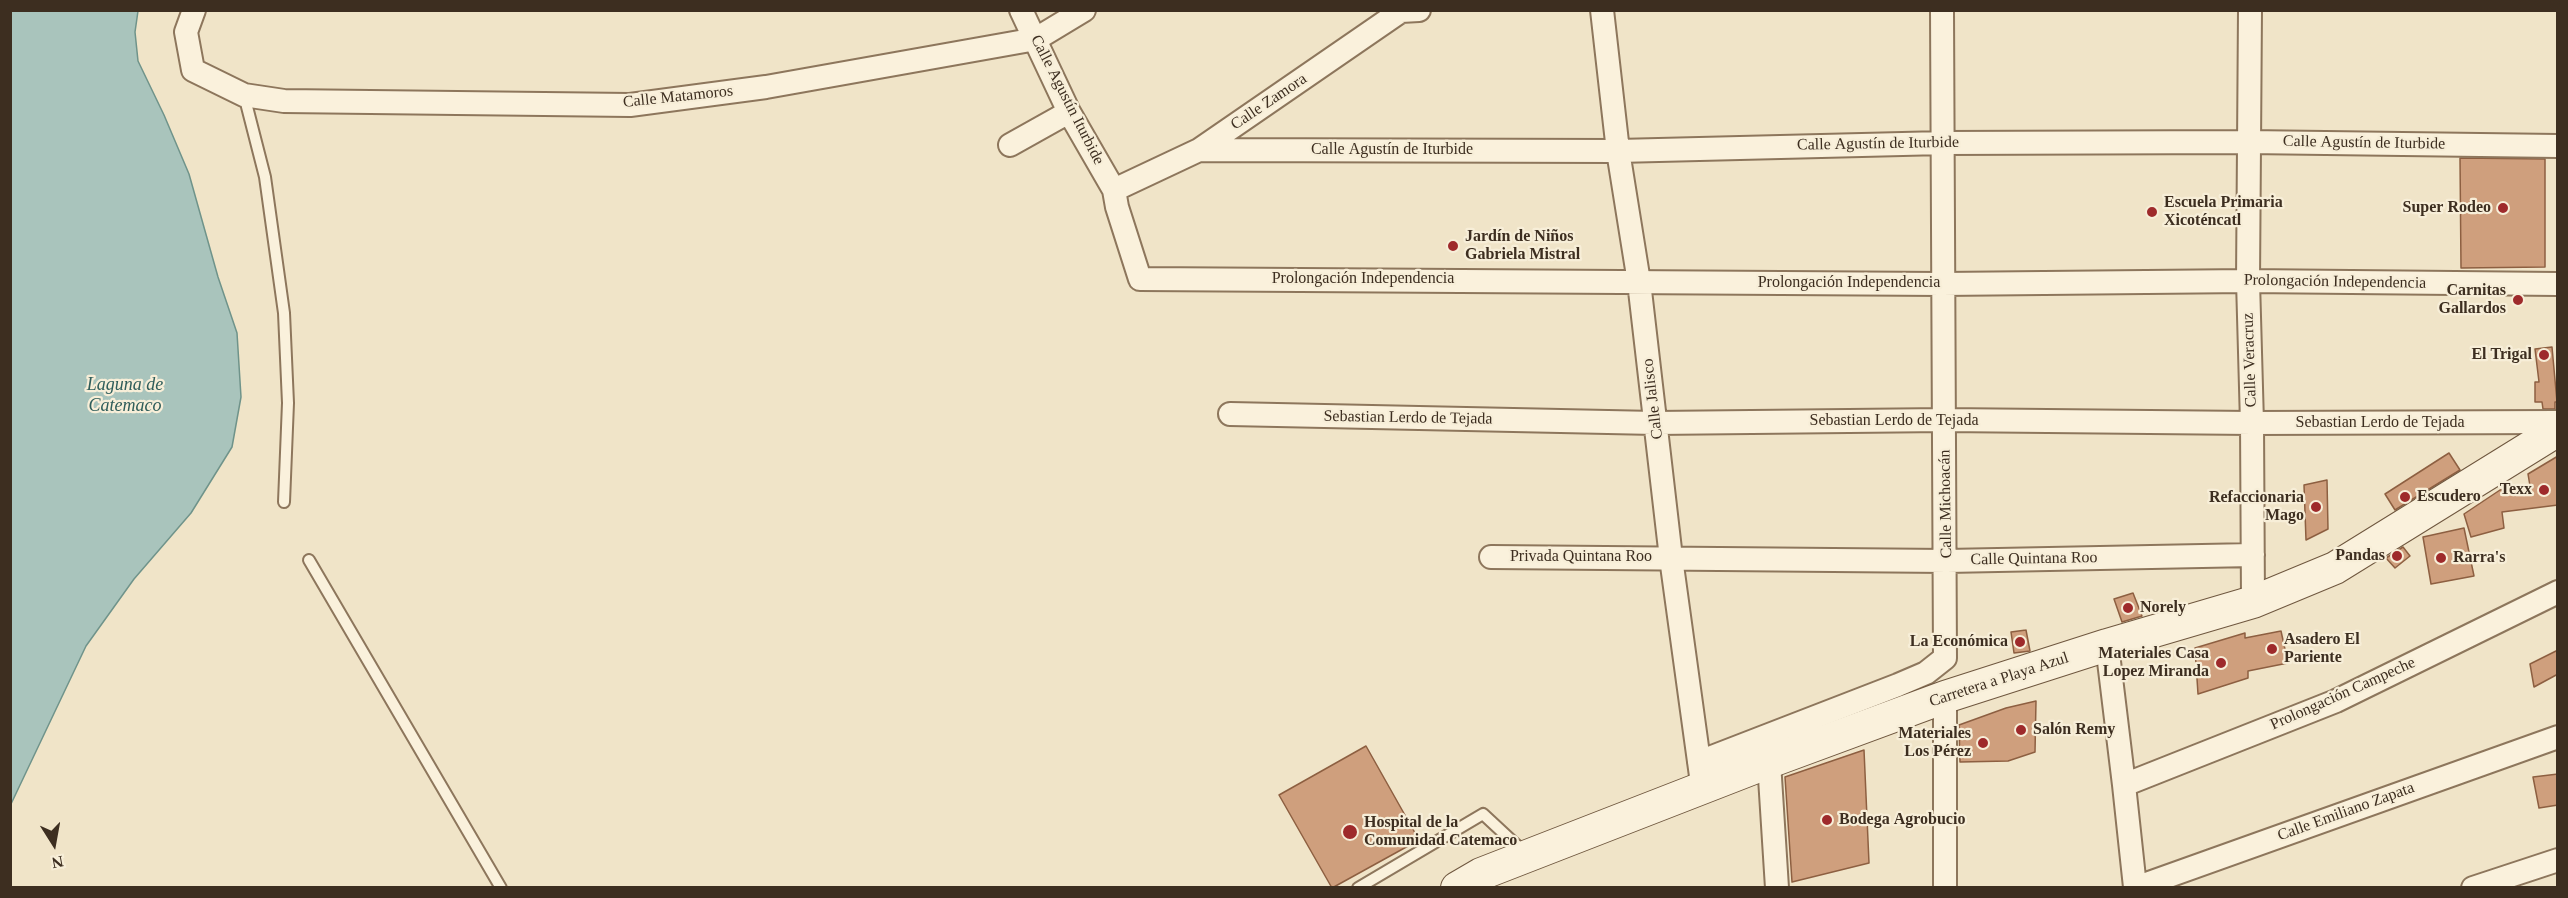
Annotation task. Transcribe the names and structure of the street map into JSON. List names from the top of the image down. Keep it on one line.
{"streets":{"main road":["Carretera a Playa Azul"],"street":["Calle Matamoros","Calle Agustín Iturbide","Calle Zamora","Calle Agustín de Iturbide","Prolongación Independencia","Calle Veracruz","Calle Jalisco","Sebastian Lerdo de Tejada","Calle Michoacán","Privada Quintana Roo","Calle Quintana Roo","Prolongación Campeche","Calle Emiliano Zapata"]},"crossings":[["Calle Matamoros","Calle Agustín Iturbide"],["Calle Agustín Iturbide","Calle Zamora"],["Calle Agustín Iturbide","Prolongación Independencia"],["Calle Zamora","Calle Agustín de Iturbide"],["Calle Agustín de Iturbide","Calle Veracruz"],["Calle Agustín de Iturbide","Calle Jalisco"],["Calle Agustín de Iturbide","Calle Michoacán"],["Prolongación Independencia","Calle Veracruz"],["Prolongación Independencia","Calle Jalisco"],["Prolongación Independencia","Calle Michoacán"],["Calle Veracruz","Sebastian Lerdo de Tejada"],["Calle Veracruz","Calle Quintana Roo"],["Calle Veracruz","Carretera a Playa Azul"],["Calle Jalisco","Sebastian Lerdo de Tejada"],["Calle Jalisco","Calle Michoacán"],["Calle Jalisco","Privada Quintana Roo"],["Calle Jalisco","Calle Quintana Roo"],["Calle Jalisco","Carretera a Playa Azul"],["Sebastian Lerdo de Tejada","Calle Michoacán"],["Calle Michoacán","Calle Quintana Roo"],["Calle Michoacán","Carretera a Playa Azul"],["Privada Quintana Roo","Calle Quintana Roo"]],"water":["Laguna de Catemaco"],"places":["Super Rodeo","Escuela Primaria Xicoténcatl","Jardín de Niños Gabriela Mistral","Carnitas Gallardos","El Trigal","Texx","Escudero","Refaccionaria Mago","Pandas","Rarra's","Norely","La Económica","Asadero El Pariente","Materiales Casa Lopez Miranda","Salón Remy","Materiales Los Pérez","Bodega Agrobucio","Hospital de la Comunidad Catemaco"],"north":"bottom"}
